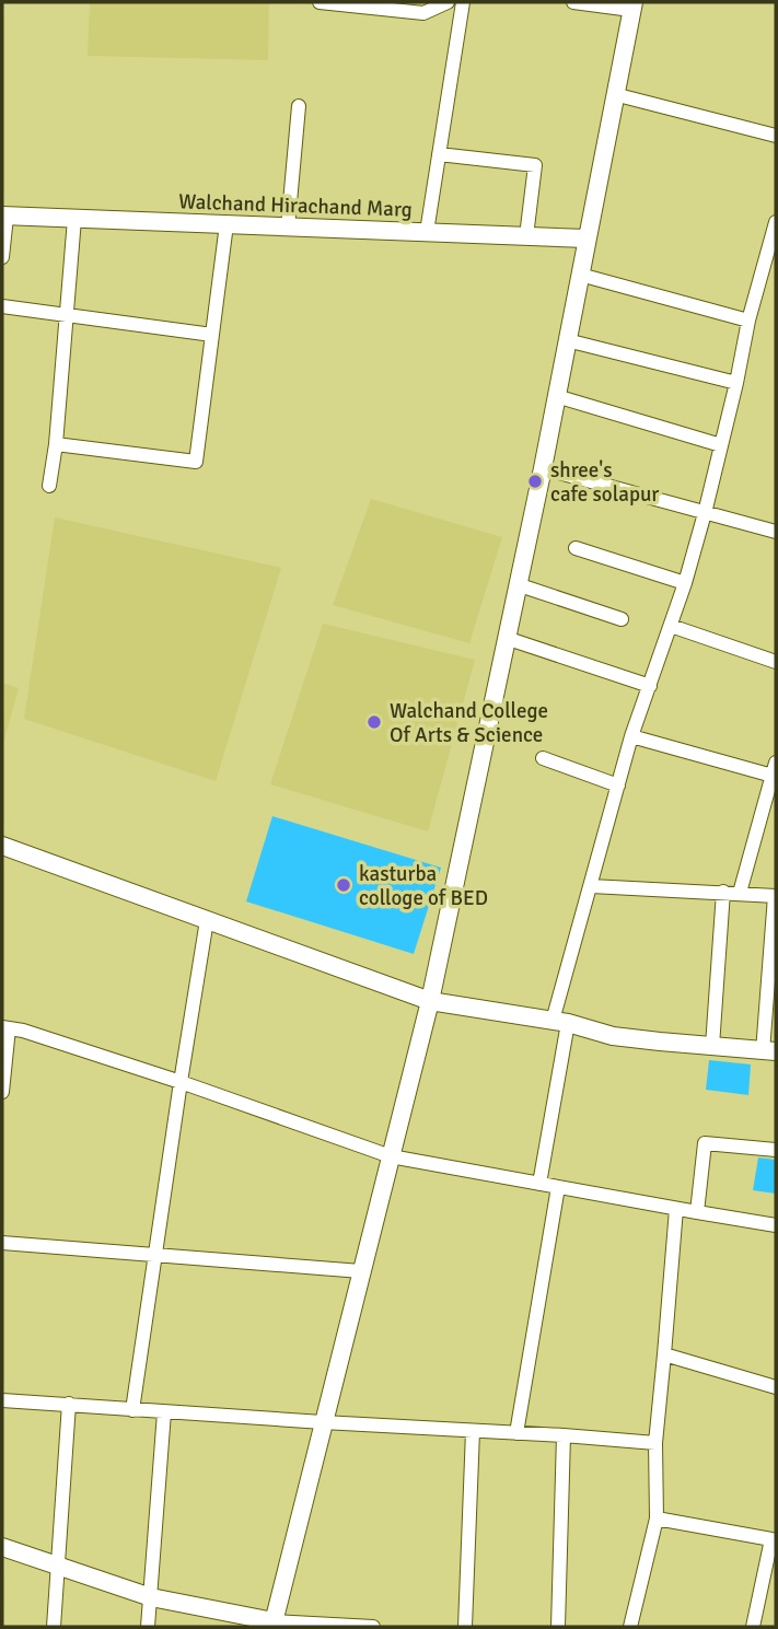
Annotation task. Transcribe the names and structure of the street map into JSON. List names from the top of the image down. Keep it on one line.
{"streets":{"street":["Walchand Hirachand Marg"]},"places":["shree's cafe solapur","Walchand College Of Arts & Science","kasturba colloge of BED"]}
